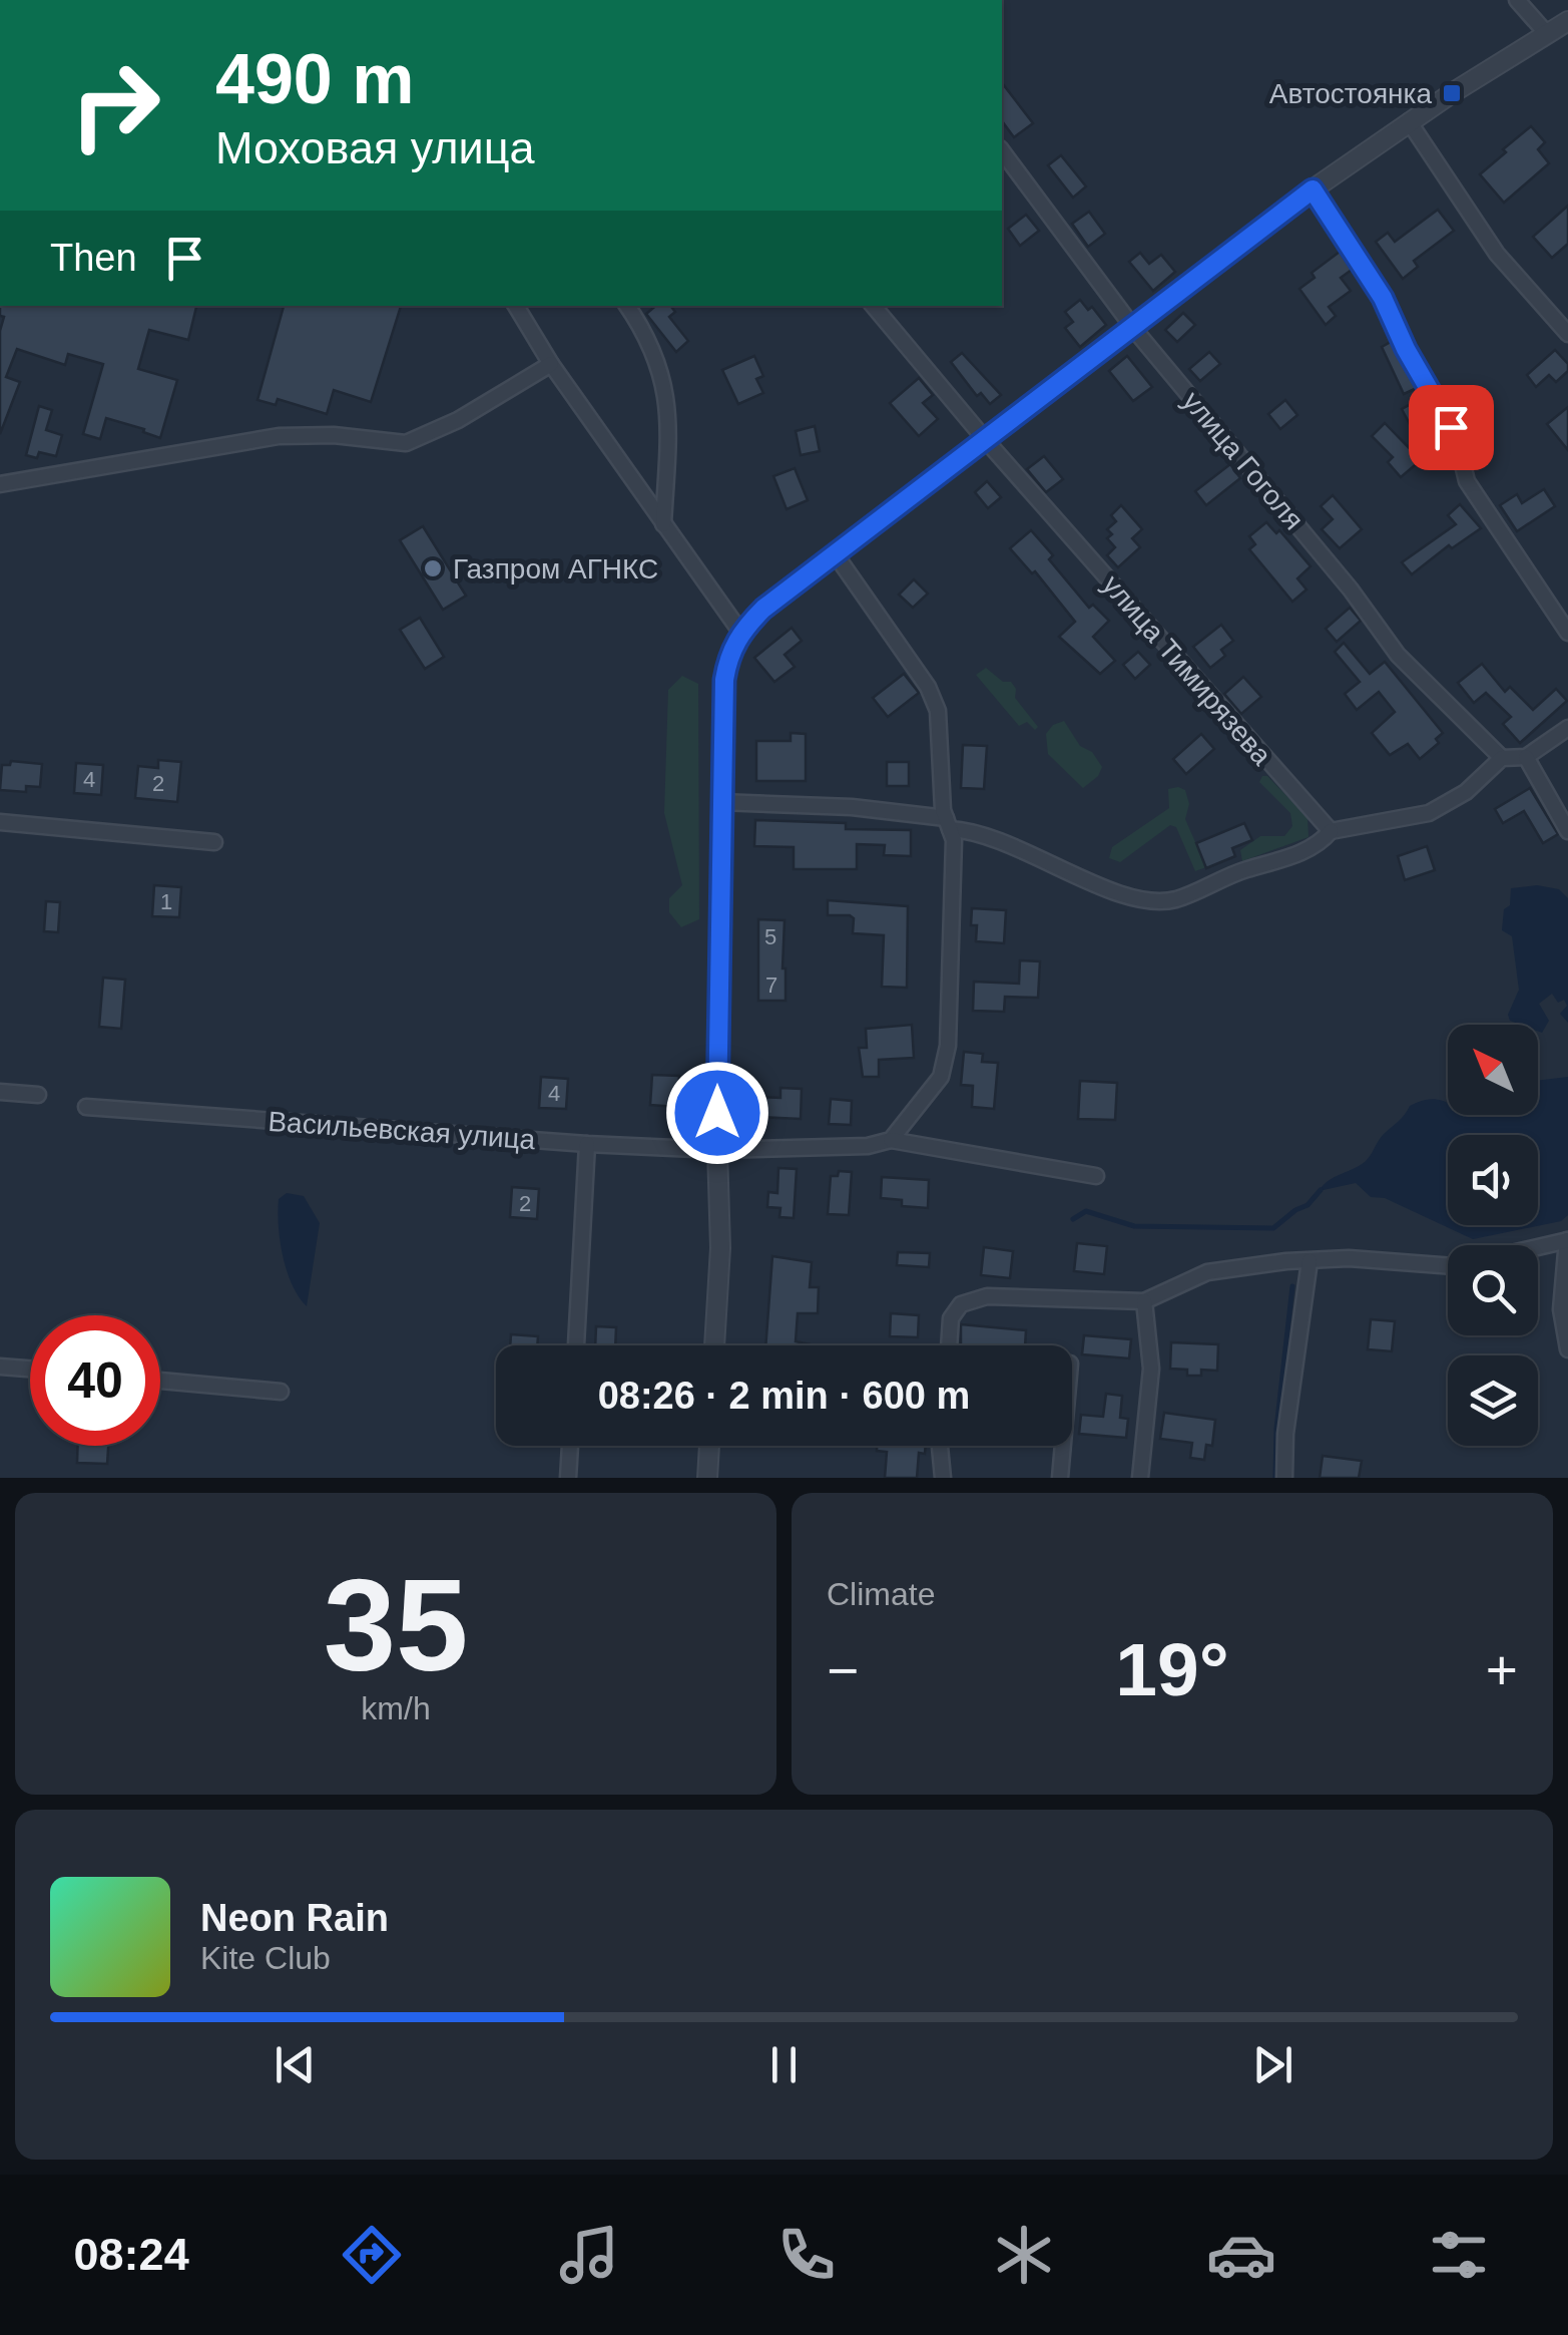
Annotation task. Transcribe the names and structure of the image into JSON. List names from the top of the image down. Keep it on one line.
{"streets":{"street":["улица Гоголя","улица Тимирязева","Васильевская улица"]},"places":{"transit":["Автостоянка"],"other":["Газпром АГНКС"]},"house_numbers":["4","2","1","5","7","4","2"],"north":"top left","page":{"turn":["490 m","Моховая улица"],"then":"Then","limit":"40","trip":"08:26 · 2 min · 600 m","tile":[["35","km/h"],"Climate"],"heat":["−","19°","+"],"song":["Neon Rain","Kite Club"],"tabs":"08:24"}}
